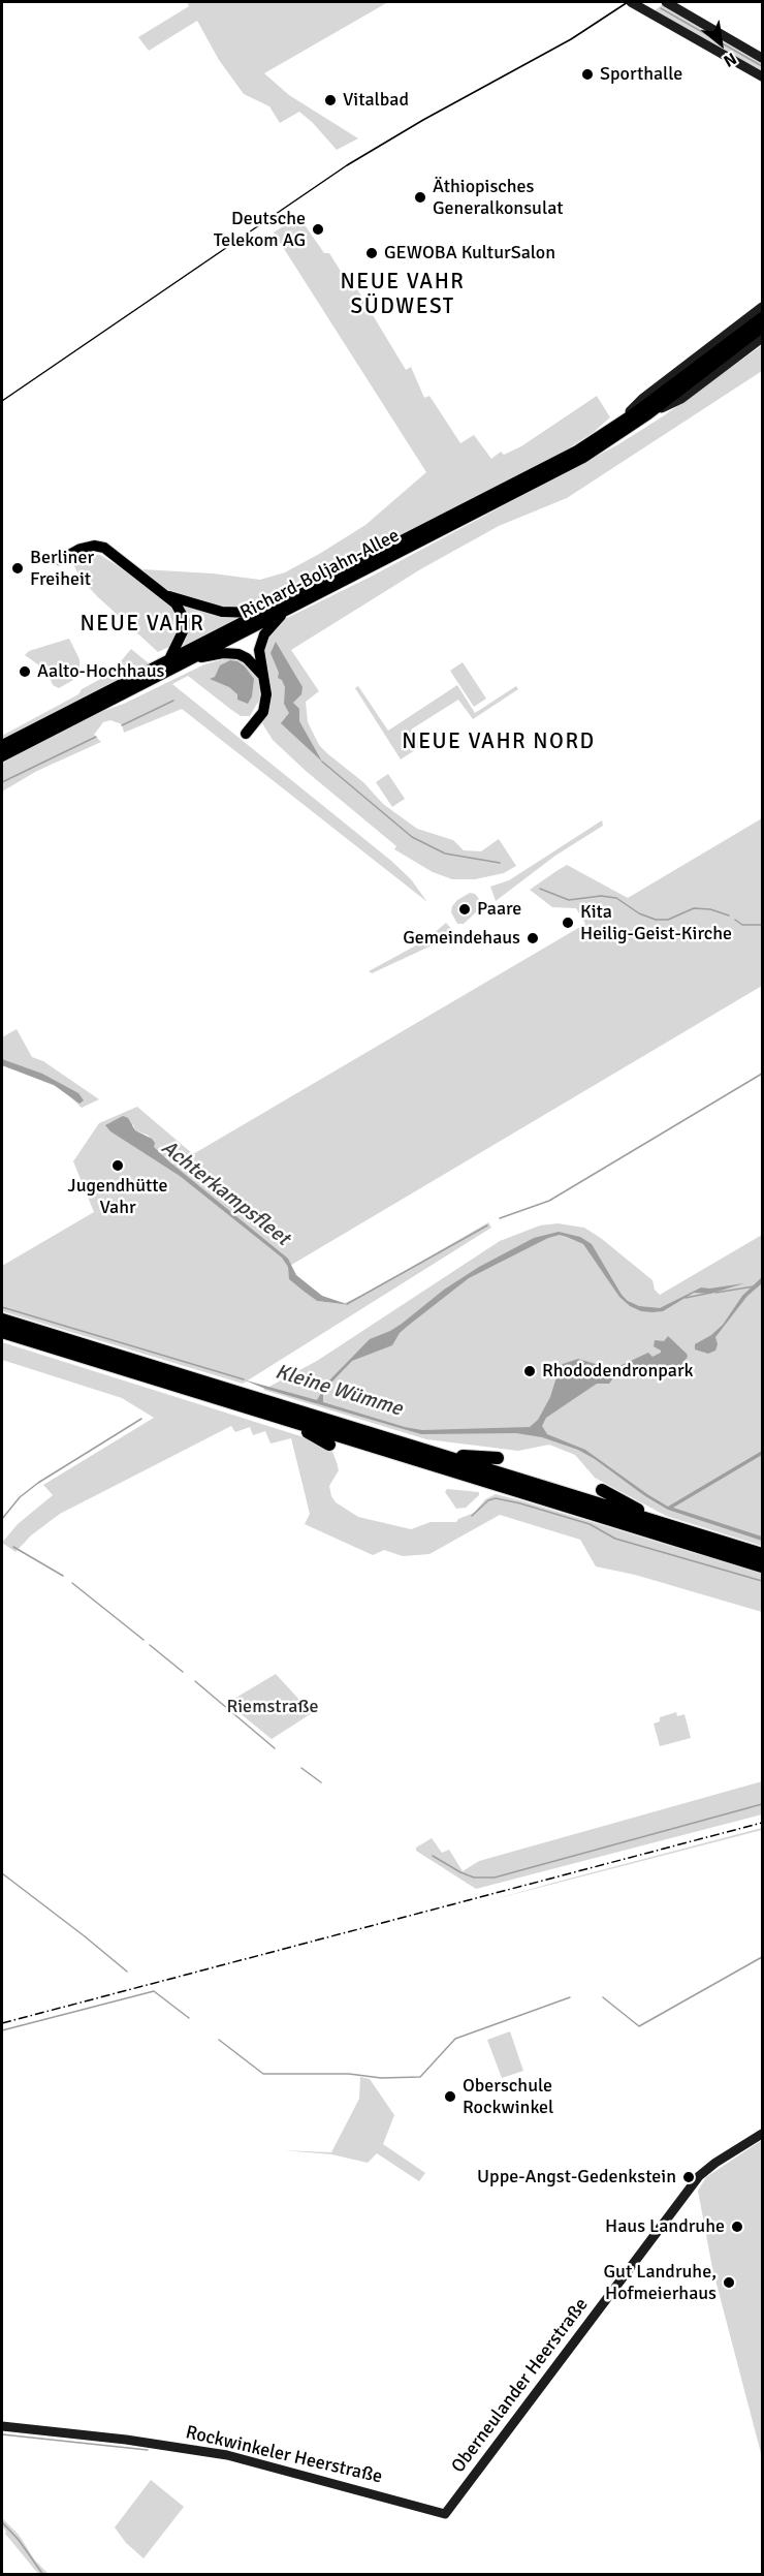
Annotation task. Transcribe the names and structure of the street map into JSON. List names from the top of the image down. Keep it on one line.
{"streets":{"main road":["Richard-Boljahn-Allee","Oberneulander Heerstraße","Rockwinkeler Heerstraße"]},"crossings":[["Oberneulander Heerstraße","Rockwinkeler Heerstraße"]],"districts":["NEUE VAHR SÜDWEST","NEUE VAHR","NEUE VAHR NORD"],"water":["Achterkampsfleet","Kleine Wümme"],"parks":["Riemstraße"],"places":["Sporthalle","Vitalbad","Äthiopisches Generalkonsulat","Deutsche Telekom AG","GEWOBA KulturSalon","Berliner Freiheit","Aalto-Hochhaus","Paare","Kita Heilig-Geist-Kirche","Gemeindehaus","Jugendhütte Vahr","Rhododendronpark","Oberschule Rockwinkel","Uppe-Angst-Gedenkstein","Haus Landruhe","Gut Landruhe, Hofmeierhaus"],"north":"bottom right"}
